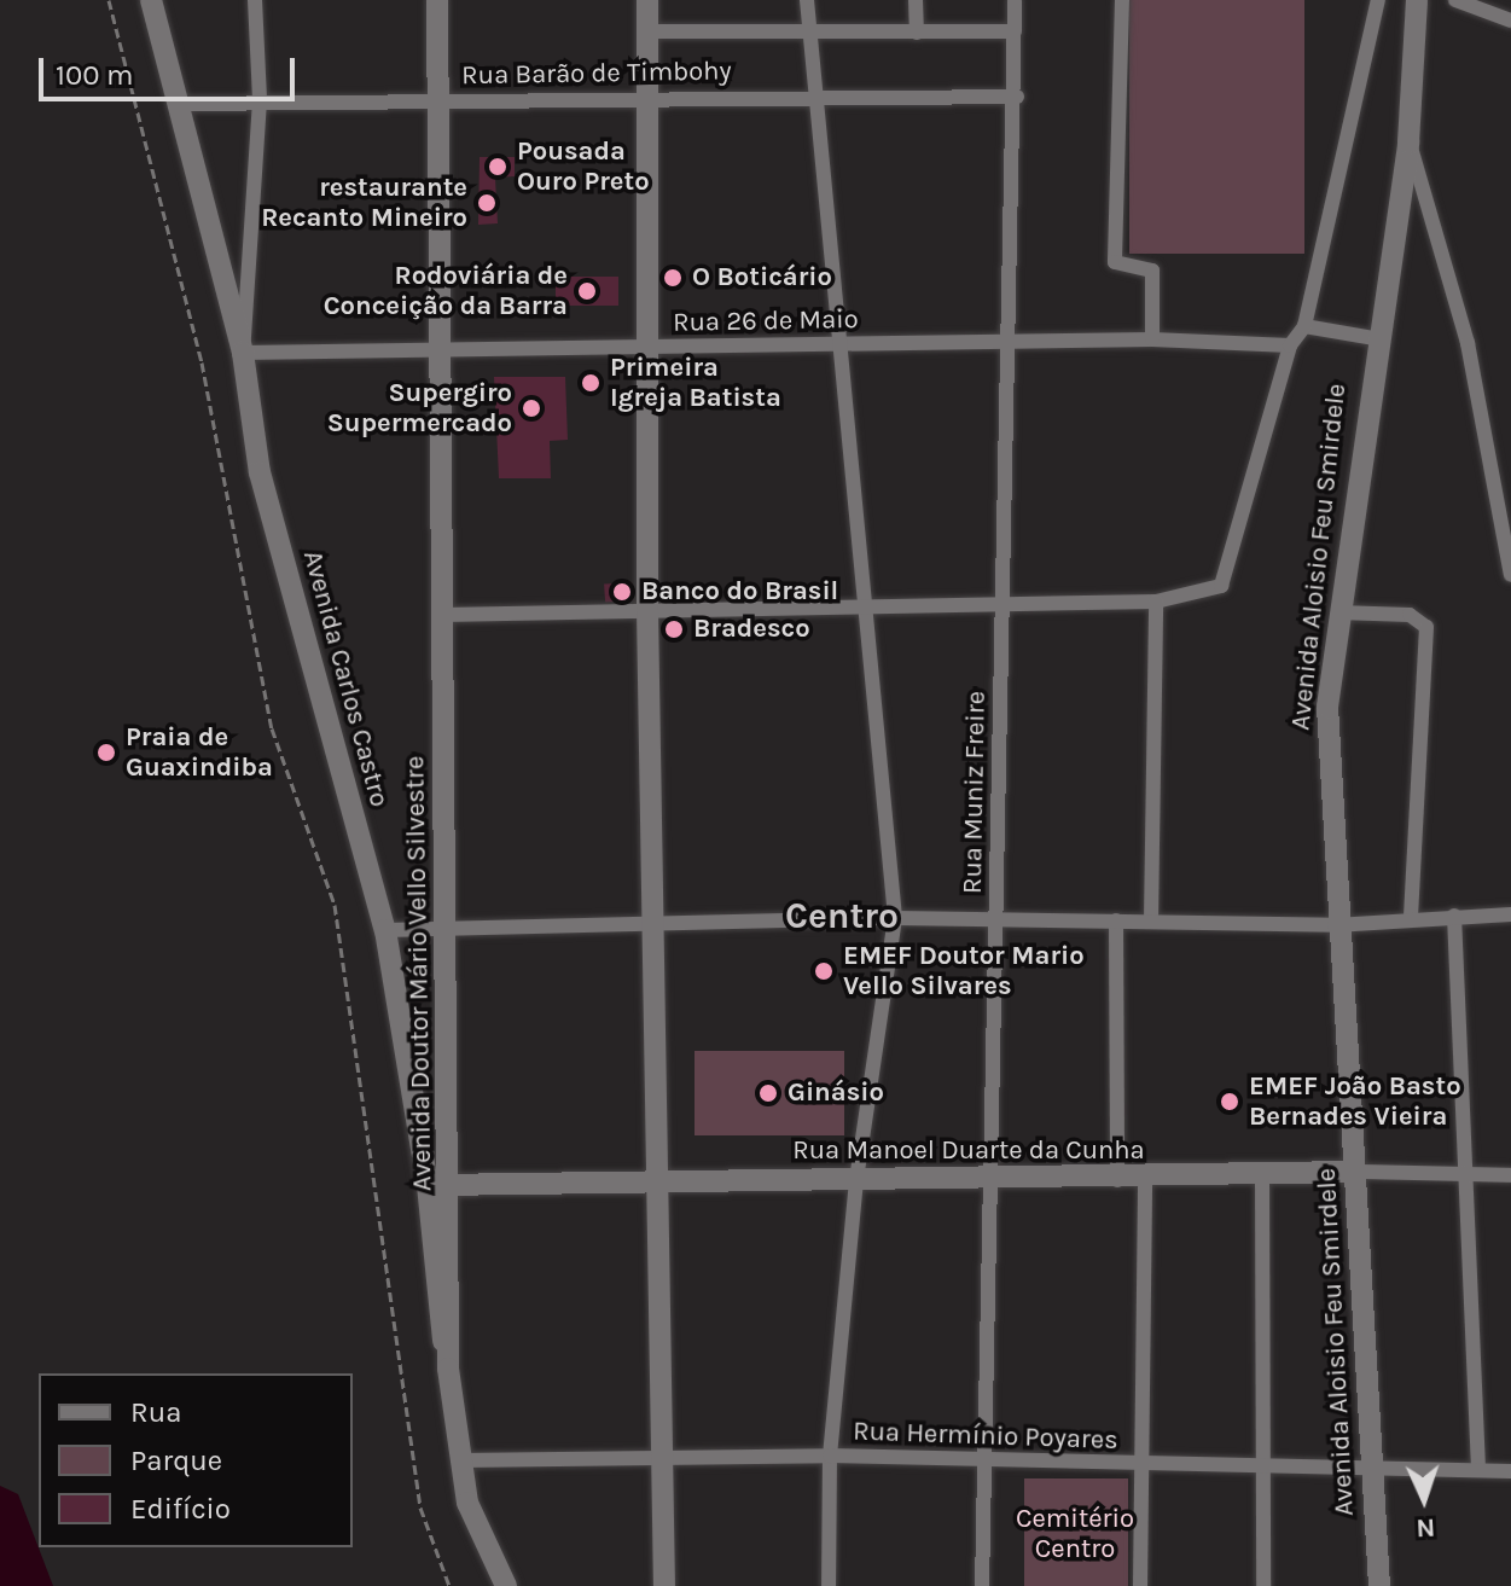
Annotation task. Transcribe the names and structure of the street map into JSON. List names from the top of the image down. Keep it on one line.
{"streets":{"street":["Rua Barão de Timbohy","Rua 26 de Maio","Avenida Aloisio Feu Smirdele","Avenida Carlos Castro","Rua Muniz Freire","Avenida Doutor Mário Vello Silvestre","Rua Manoel Duarte da Cunha","Rua Hermínio Poyares"]},"crossings":[["Rua Barão de Timbohy","Avenida Carlos Castro"],["Rua Barão de Timbohy","Rua Muniz Freire"],["Rua Barão de Timbohy","Avenida Doutor Mário Vello Silvestre"],["Rua 26 de Maio","Avenida Carlos Castro"],["Rua 26 de Maio","Rua Muniz Freire"],["Rua 26 de Maio","Avenida Doutor Mário Vello Silvestre"],["Avenida Aloisio Feu Smirdele","Rua Manoel Duarte da Cunha"],["Avenida Aloisio Feu Smirdele","Rua Hermínio Poyares"],["Avenida Carlos Castro","Avenida Doutor Mário Vello Silvestre"],["Avenida Carlos Castro","Rua Manoel Duarte da Cunha"],["Rua Muniz Freire","Rua Manoel Duarte da Cunha"],["Rua Muniz Freire","Rua Hermínio Poyares"],["Avenida Doutor Mário Vello Silvestre","Rua Manoel Duarte da Cunha"],["Avenida Doutor Mário Vello Silvestre","Rua Hermínio Poyares"]],"districts":["Centro"],"parks":["Cemitério Centro"],"places":["Pousada Ouro Preto","restaurante Recanto Mineiro","O Boticário","Rodoviária de Conceição da Barra","Primeira Igreja Batista","Supergiro Supermercado","Banco do Brasil","Bradesco","Praia de Guaxindiba","EMEF Doutor Mario Vello Silvares","Ginásio","EMEF João Basto Bernades Vieira"],"legend":["Rua","Parque","Edifício"],"scale_bar":"100 m","north":"bottom"}
